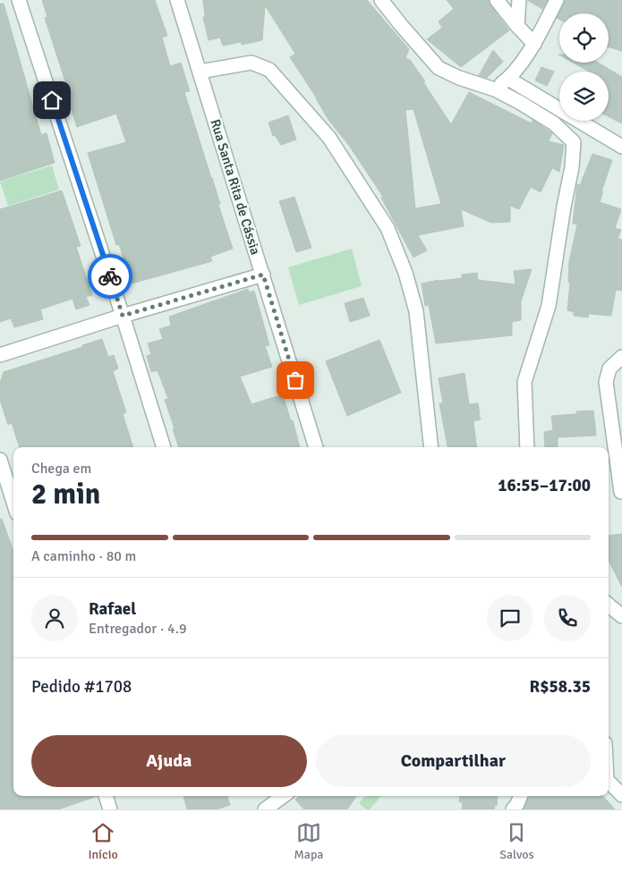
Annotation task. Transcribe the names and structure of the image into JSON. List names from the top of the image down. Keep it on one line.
{"streets":{"street":["Rua Santa Rita de Cássia"]},"page":{"heading":["2 min","Chega em","16:55–17:00"],"panel":["Rafael","Entregador · 4.9","Pedido #1708","R$58.35"],"bar":"A caminho · 80 m","buttons":["Ajuda","Compartilhar"],"tabs":["Início","Mapa","Salvos"]}}
